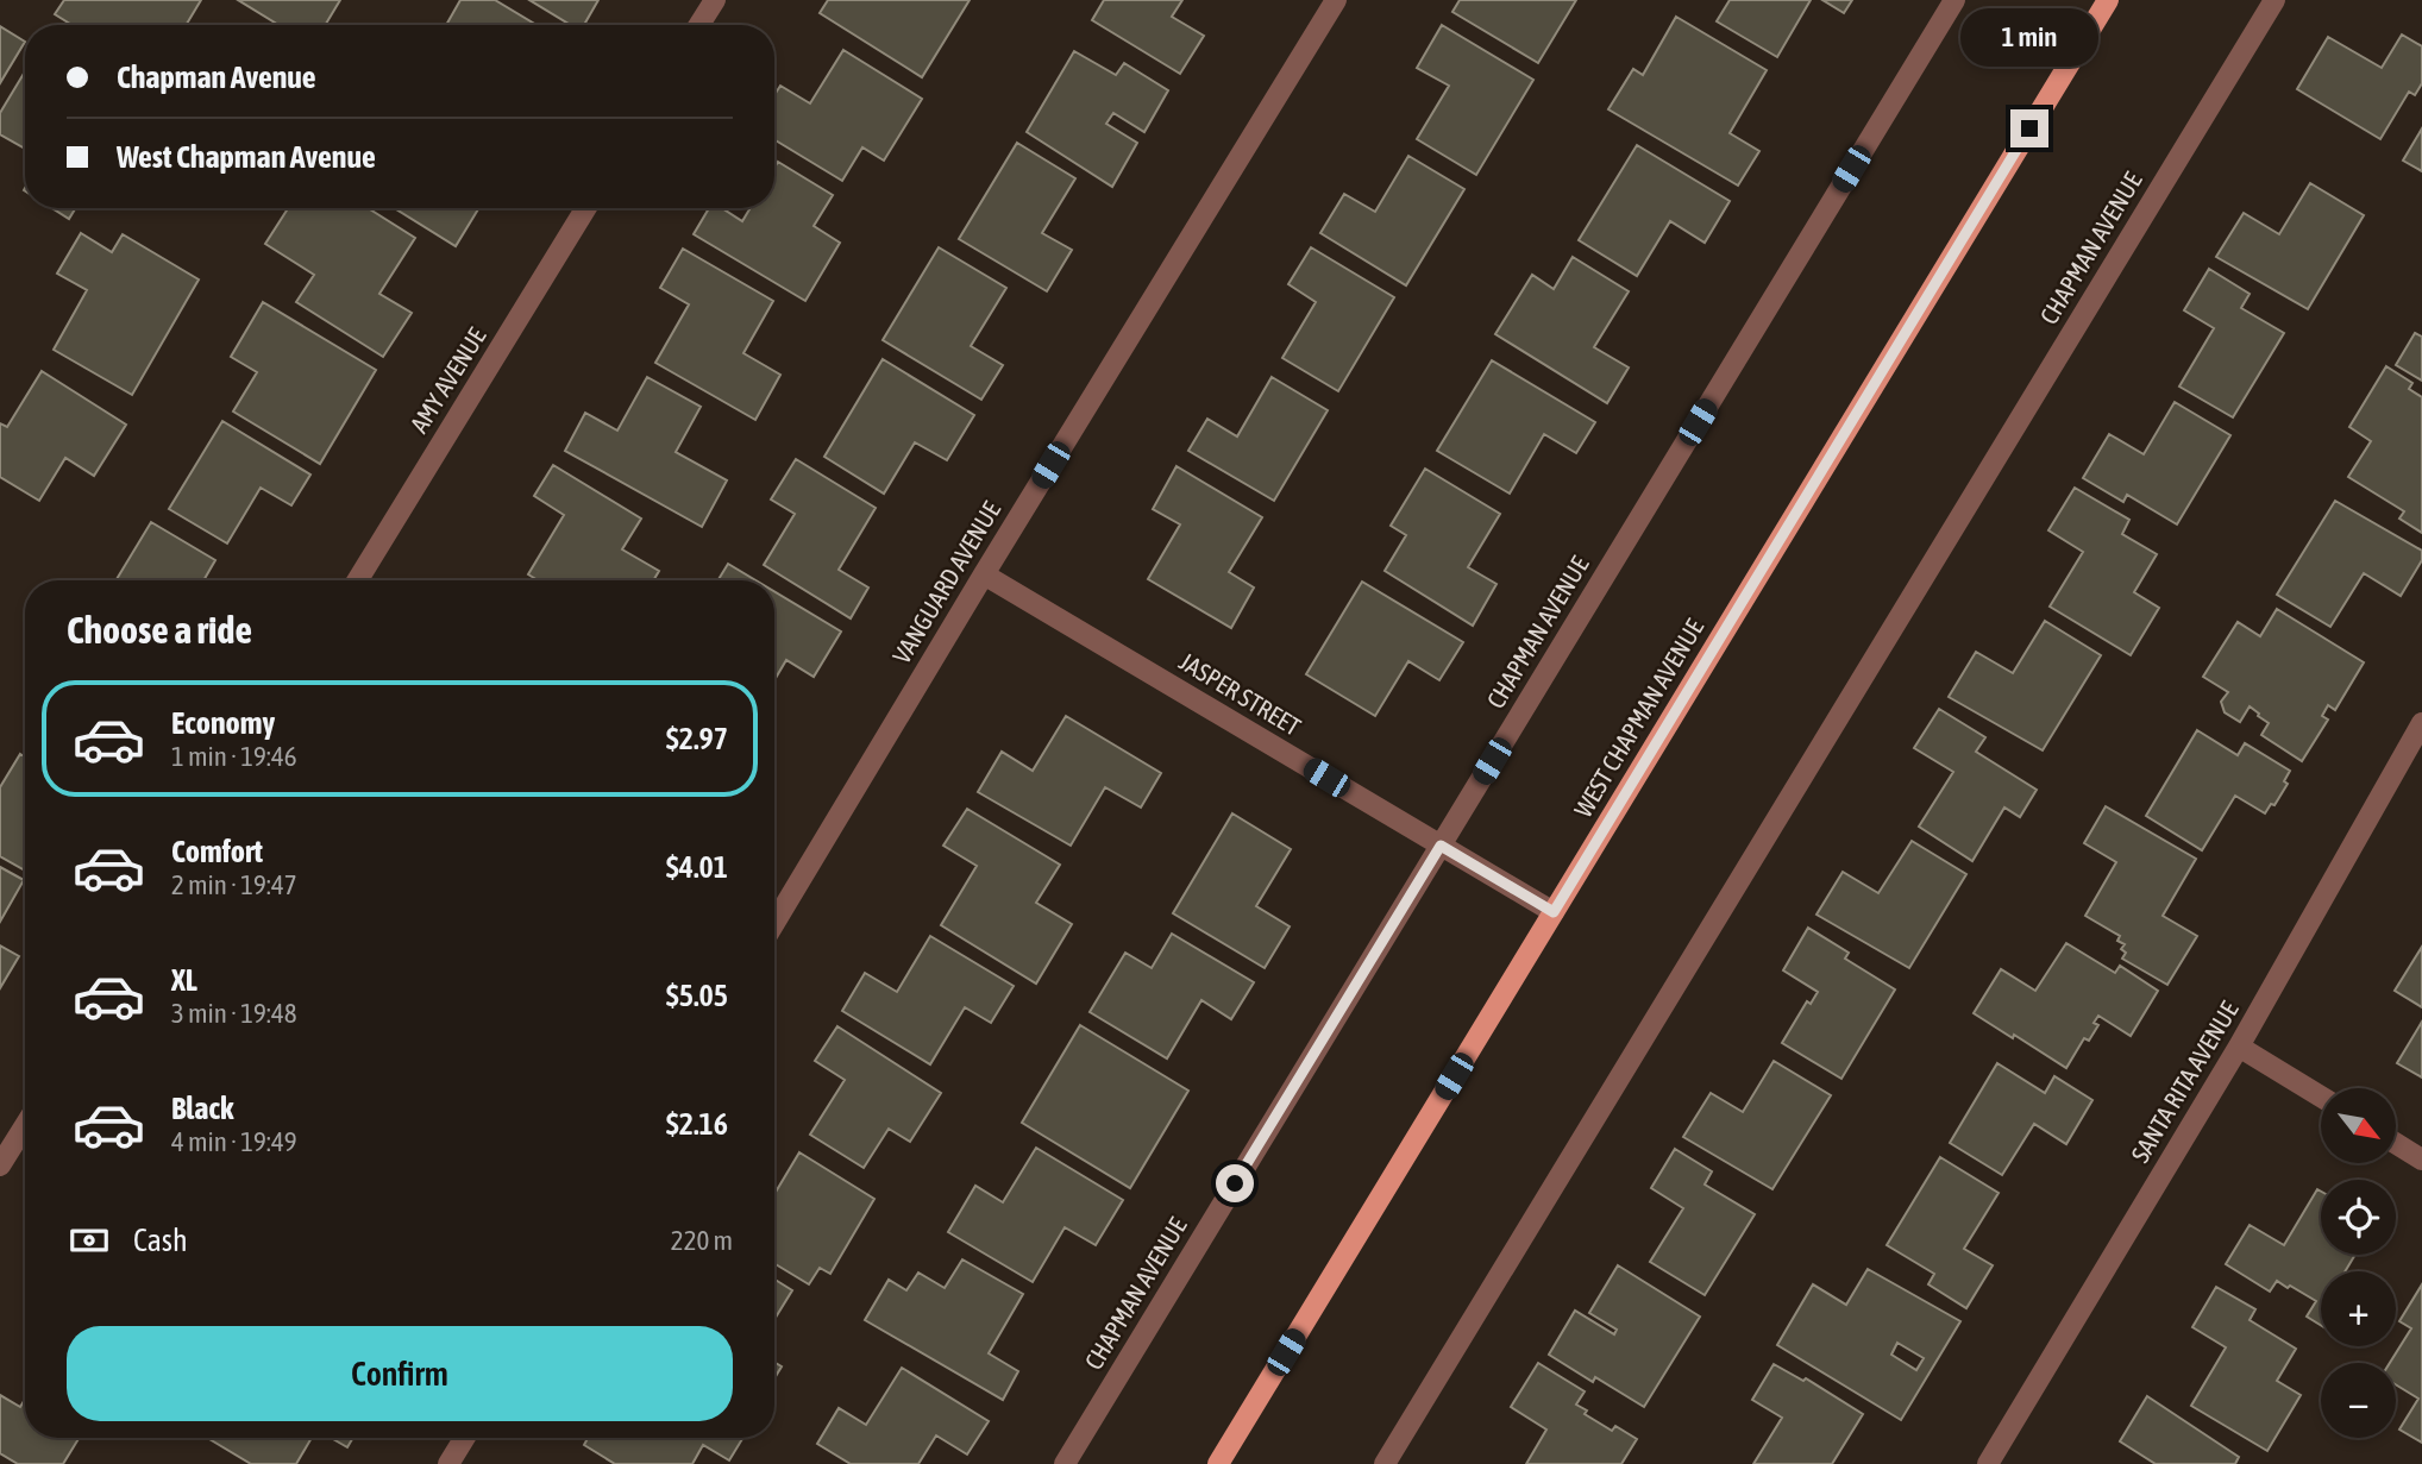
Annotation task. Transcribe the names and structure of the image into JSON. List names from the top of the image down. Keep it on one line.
{"streets":{"main road":["WEST CHAPMAN AVENUE"],"street":["CHAPMAN AVENUE","AMY AVENUE","VANGUARD AVENUE","JASPER STREET","SANTA RITA AVENUE"]},"crossings":[["CHAPMAN AVENUE","JASPER STREET"],["VANGUARD AVENUE","JASPER STREET"],["JASPER STREET","WEST CHAPMAN AVENUE"]],"north":"bottom right","page":{"bubble":"1 min","banner":["Chapman Avenue","West Chapman Avenue"],"heading":"Choose a ride","list":[{"name":"Economy","note":"1 min · 19:46","value":"$2.97"},{"name":"Comfort","note":"2 min · 19:47","value":"$4.01"},{"name":"XL","note":"3 min · 19:48","value":"$5.05"},{"name":"Black","note":"4 min · 19:49","value":"$2.16"}],"map_buttons":["+","−"],"pay":["Cash","220 m"],"buttons":"Confirm"}}
